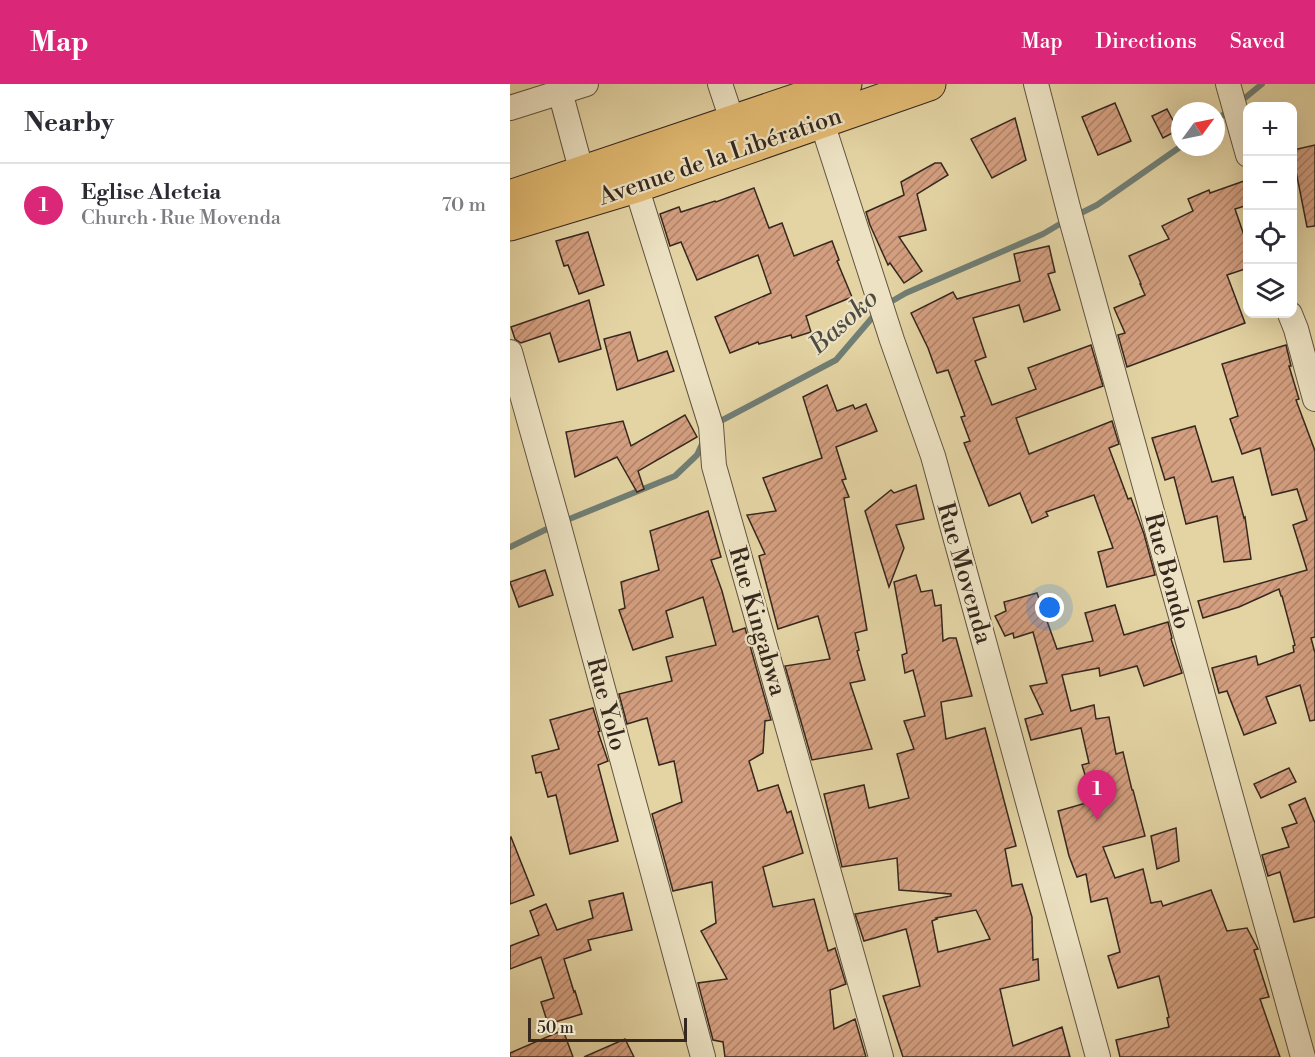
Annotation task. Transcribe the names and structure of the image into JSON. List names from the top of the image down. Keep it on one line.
{"streets":{"highway":["Avenue de la Libération"],"street":["Rue Bondo","Rue Movenda","Rue Kingabwa","Rue Yolo"]},"crossings":[["Avenue de la Libération","Rue Movenda"],["Avenue de la Libération","Rue Kingabwa"]],"water":["Basoko"],"scale_bar":"50 m","north":"top right","page":{"header":"Map","nav":["Map","Directions","Saved"],"heading":"Nearby","map_buttons":["+","−"],"list":[{"mark":"1","name":"Eglise Aleteia","note":"Church · Rue Movenda","value":"70 m"}],"pins":"1","scale":"50 m"}}
